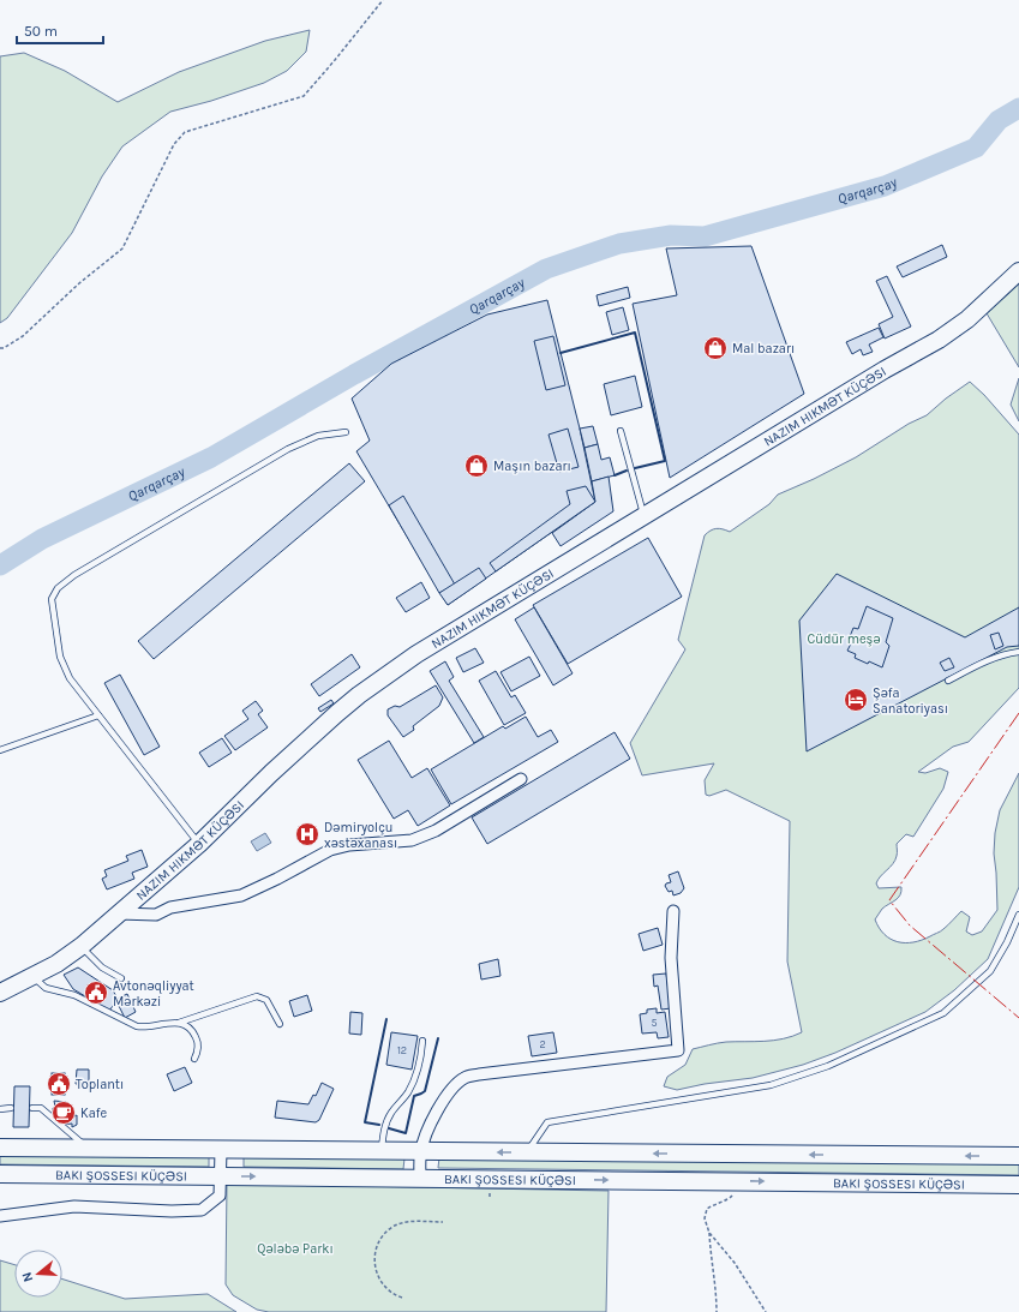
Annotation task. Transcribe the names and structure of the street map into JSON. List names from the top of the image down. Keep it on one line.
{"streets":{"main road":["NAZIM HIKMƏT KÜÇƏSI"]},"water":["Qarqarçay"],"parks":["Cüdür meşə","Qələbə Parkı"],"places":{"shop":["Mal bazarı","Maşın bazarı"],"hotel":["Şəfa Sanatoriyası"],"hospital":["Dəmiryolçu xəstəxanası"],"public building":["Avtonəqliyyat Mərkəzi","Toplantı"],"cafe":["Kafe"]},"house_numbers":["5","2","12"],"scale_bar":"50 m","north":"left"}
